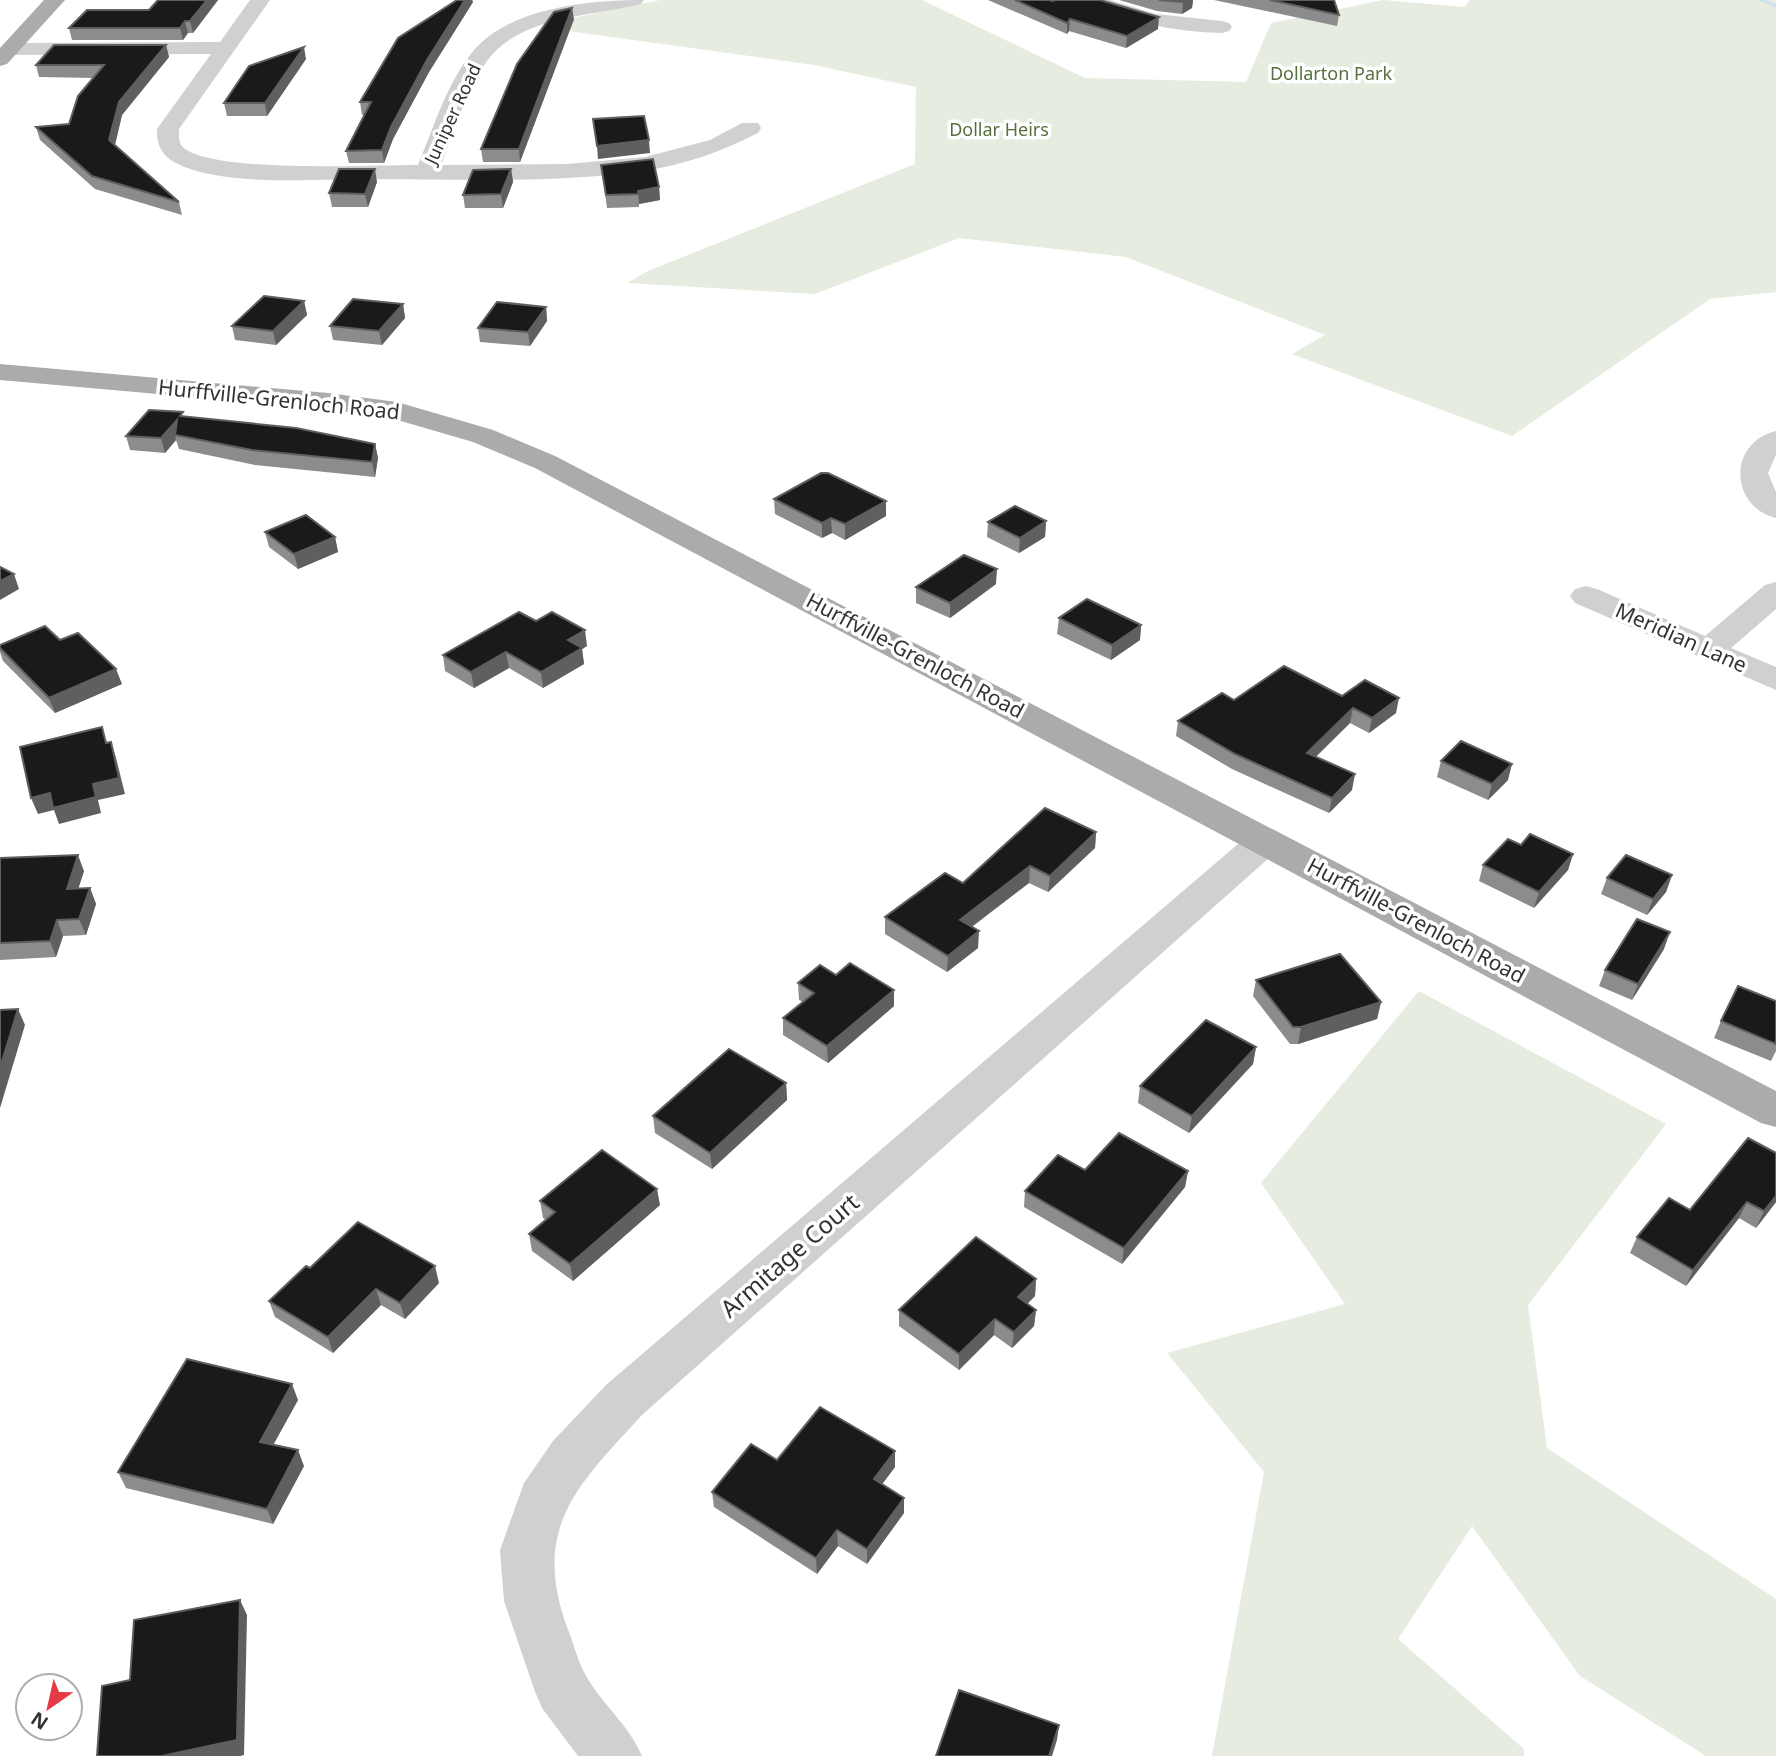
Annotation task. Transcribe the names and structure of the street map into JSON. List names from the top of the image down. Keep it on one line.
{"streets":{"main road":["Hurffville-Grenloch Road"],"street":["Juniper Road","Meridian Lane","Armitage Court"]},"crossings":[["Hurffville-Grenloch Road","Armitage Court"]],"parks":["Dollarton Park","Dollar Heirs"],"north":"bottom left"}
